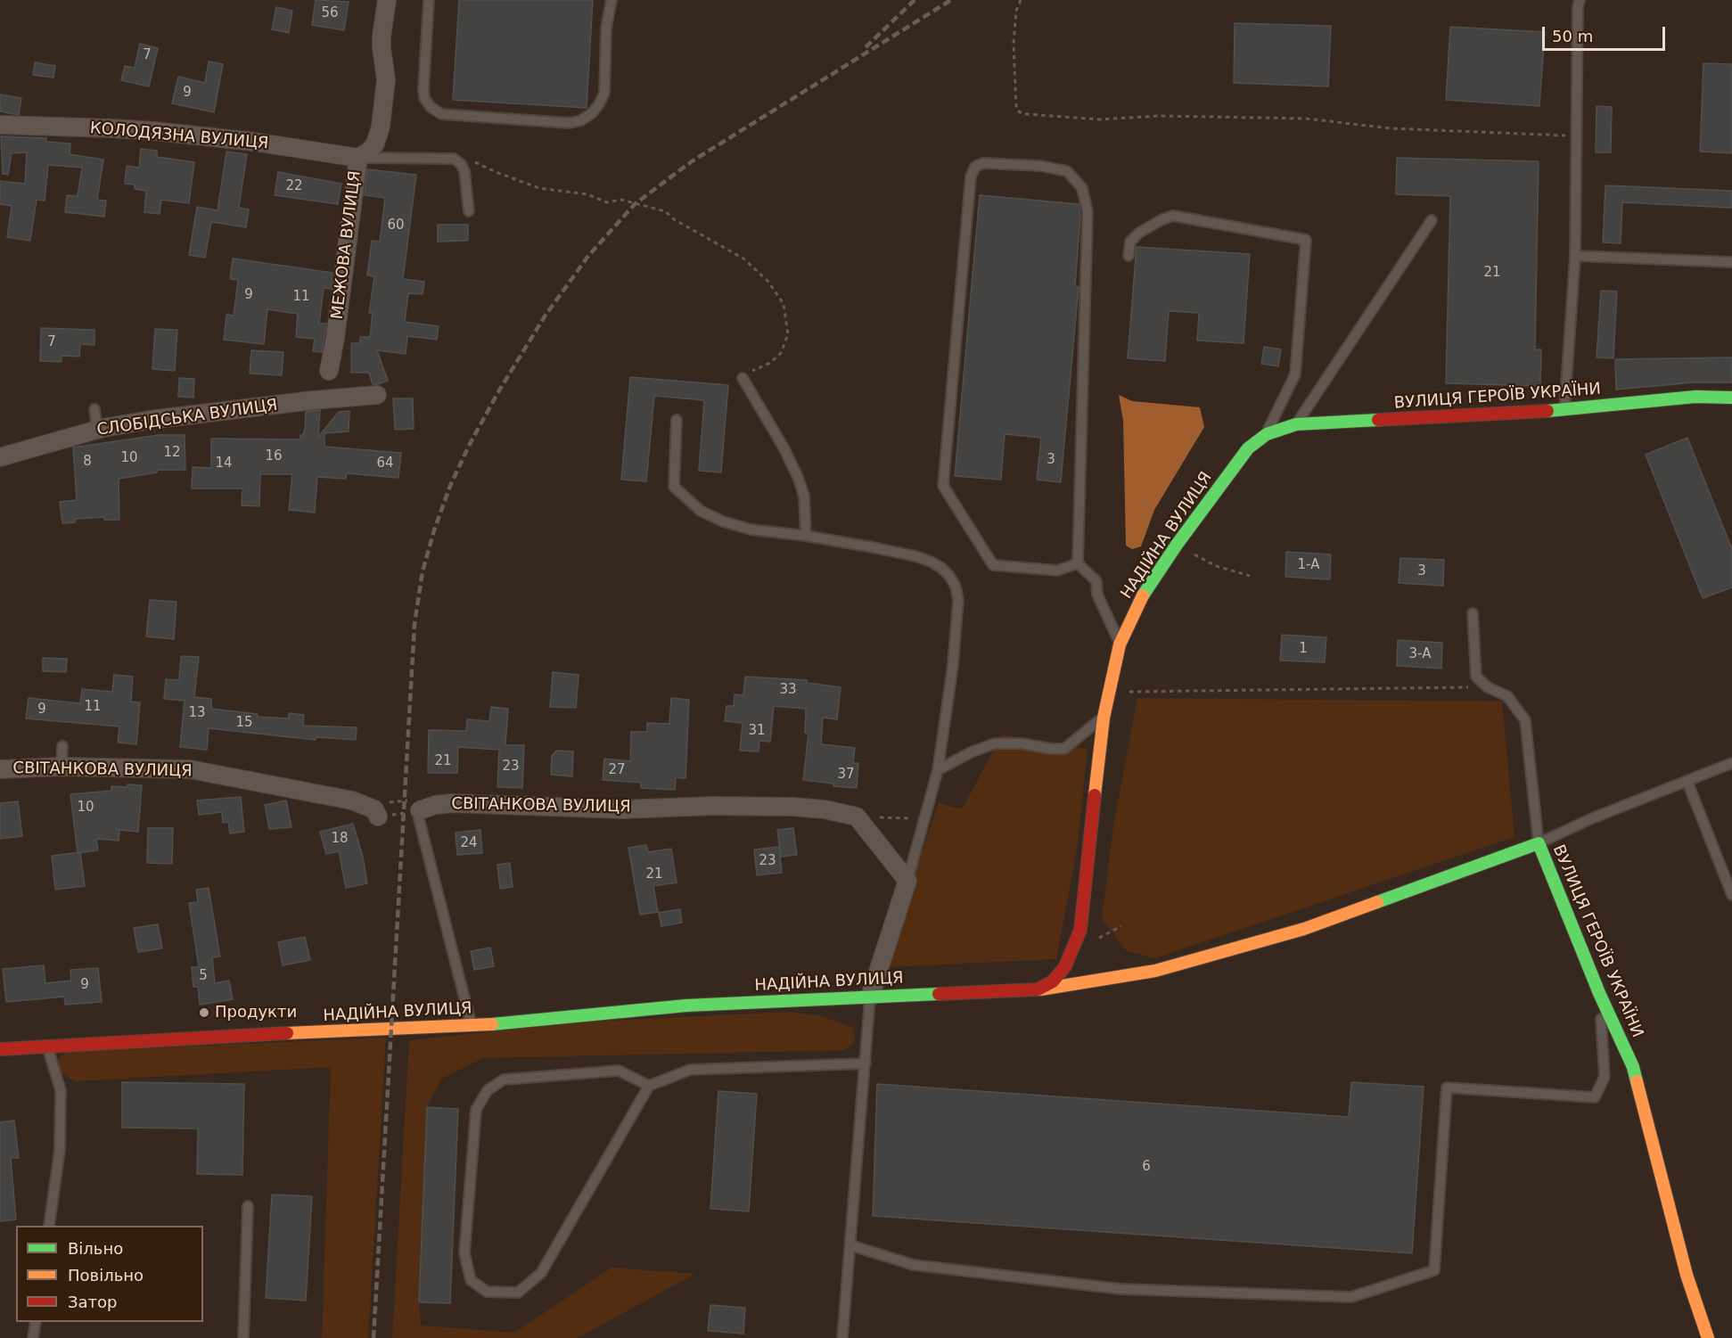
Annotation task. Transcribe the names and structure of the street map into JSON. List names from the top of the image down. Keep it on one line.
{"streets":{"street":["КОЛОДЯЗНА ВУЛИЦЯ","МЕЖОВА ВУЛИЦЯ","ВУЛИЦЯ ГЕРОЇВ УКРАЇНИ","СЛОБІДСЬКА ВУЛИЦЯ","НАДІЙНА ВУЛИЦЯ","СВІТАНКОВА ВУЛИЦЯ"]},"crossings":[["КОЛОДЯЗНА ВУЛИЦЯ","МЕЖОВА ВУЛИЦЯ"],["ВУЛИЦЯ ГЕРОЇВ УКРАЇНИ","НАДІЙНА ВУЛИЦЯ"]],"places":["Продукти"],"house_numbers":["56","7","9","22","60","21","9","11","7","12","16","10","3","8","14","64","1-А","3","1","3-А","33","11","9","13","15","31","21","23","27","37","10","18","24","23","21","5","9","6"],"legend":["Вільно","Повільно","Затор"],"scale_bar":"50 m"}
